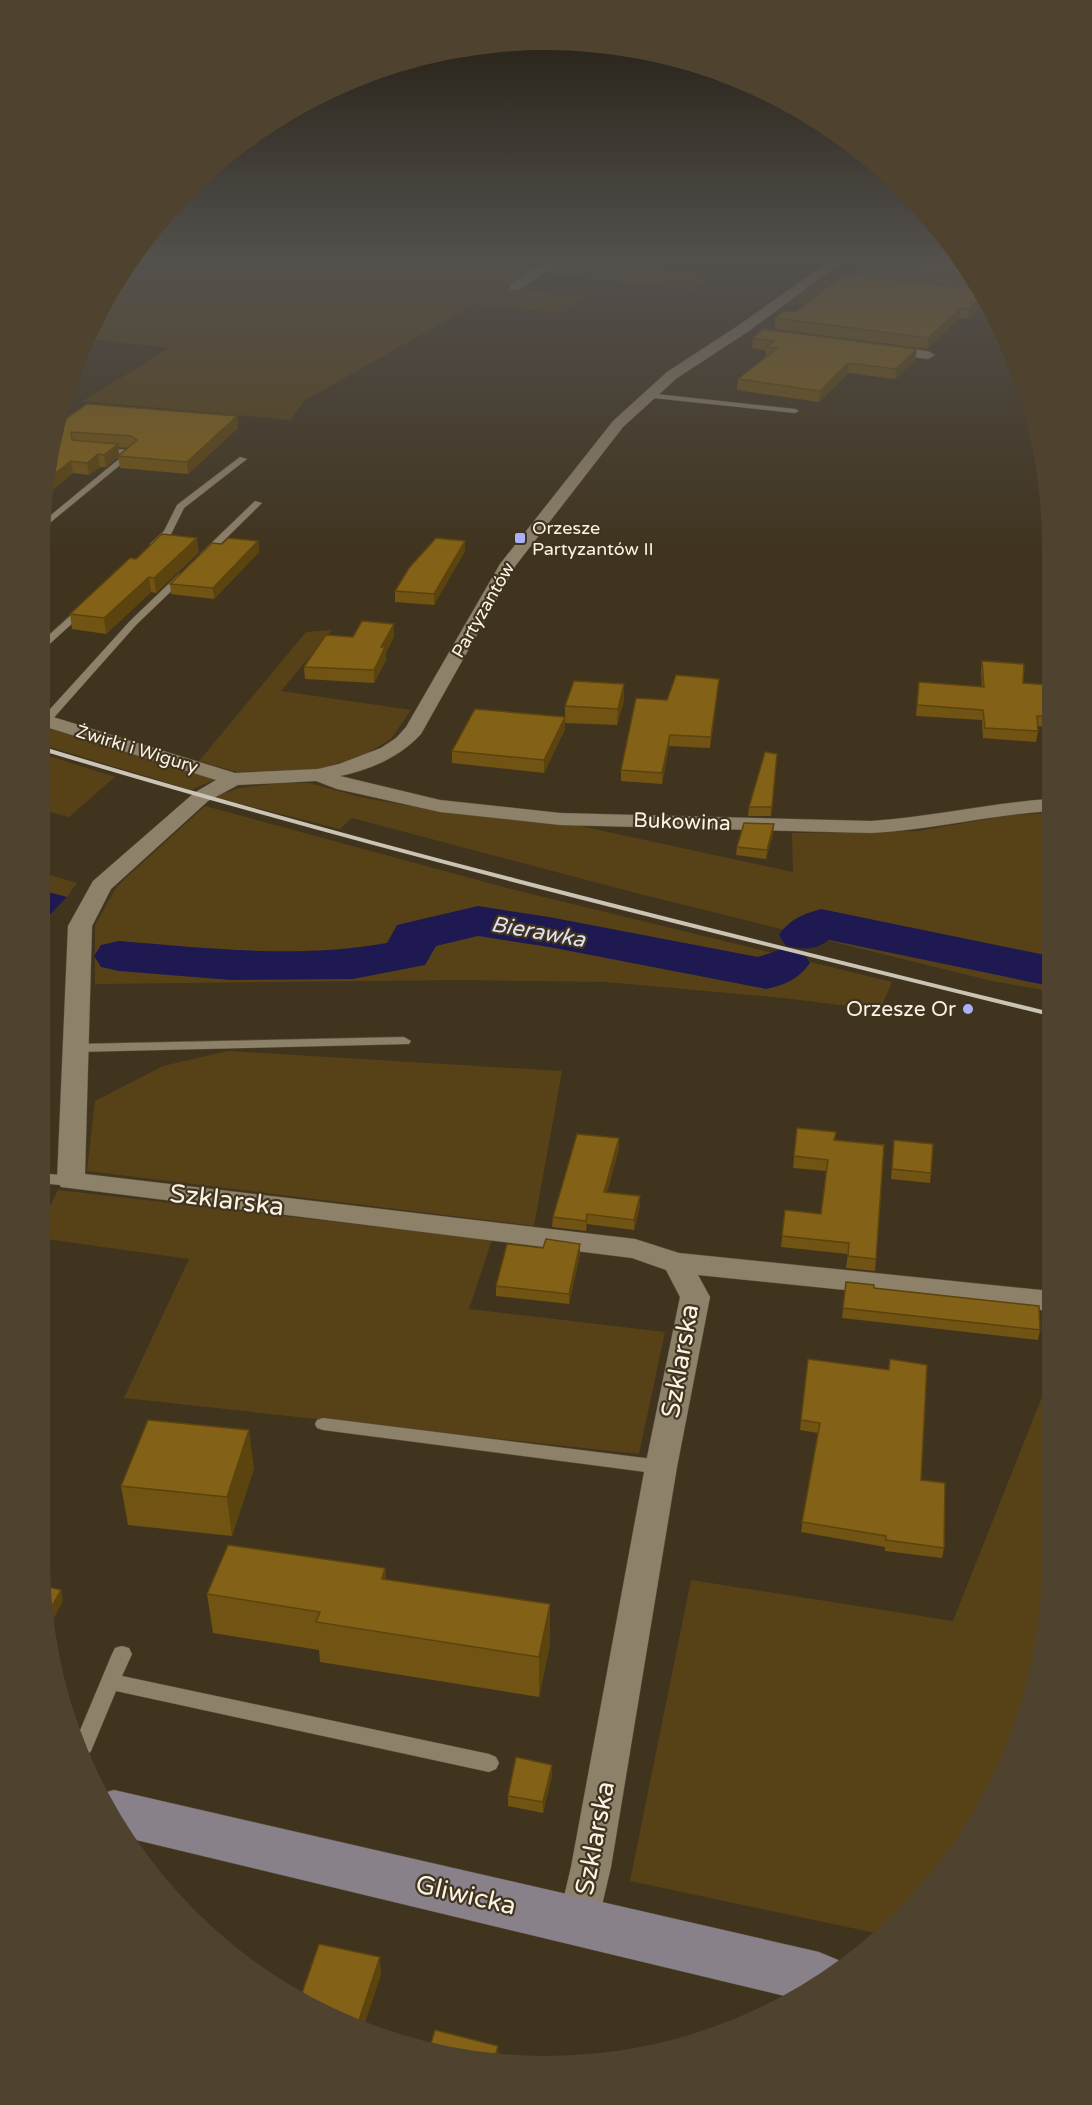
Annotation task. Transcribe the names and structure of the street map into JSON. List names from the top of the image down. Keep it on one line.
{"streets":{"main road":["Gliwicka"],"street":["Partyzantów","Żwirki i Wigury","Bukowina","Szklarska"]},"crossings":[["Partyzantów","Żwirki i Wigury"],["Partyzantów","Bukowina"],["Szklarska","Gliwicka"]],"water":["Bierawka"],"places":{"transit":["Orzesze Partyzantów II"],"other":["Orzesze Or"]}}
